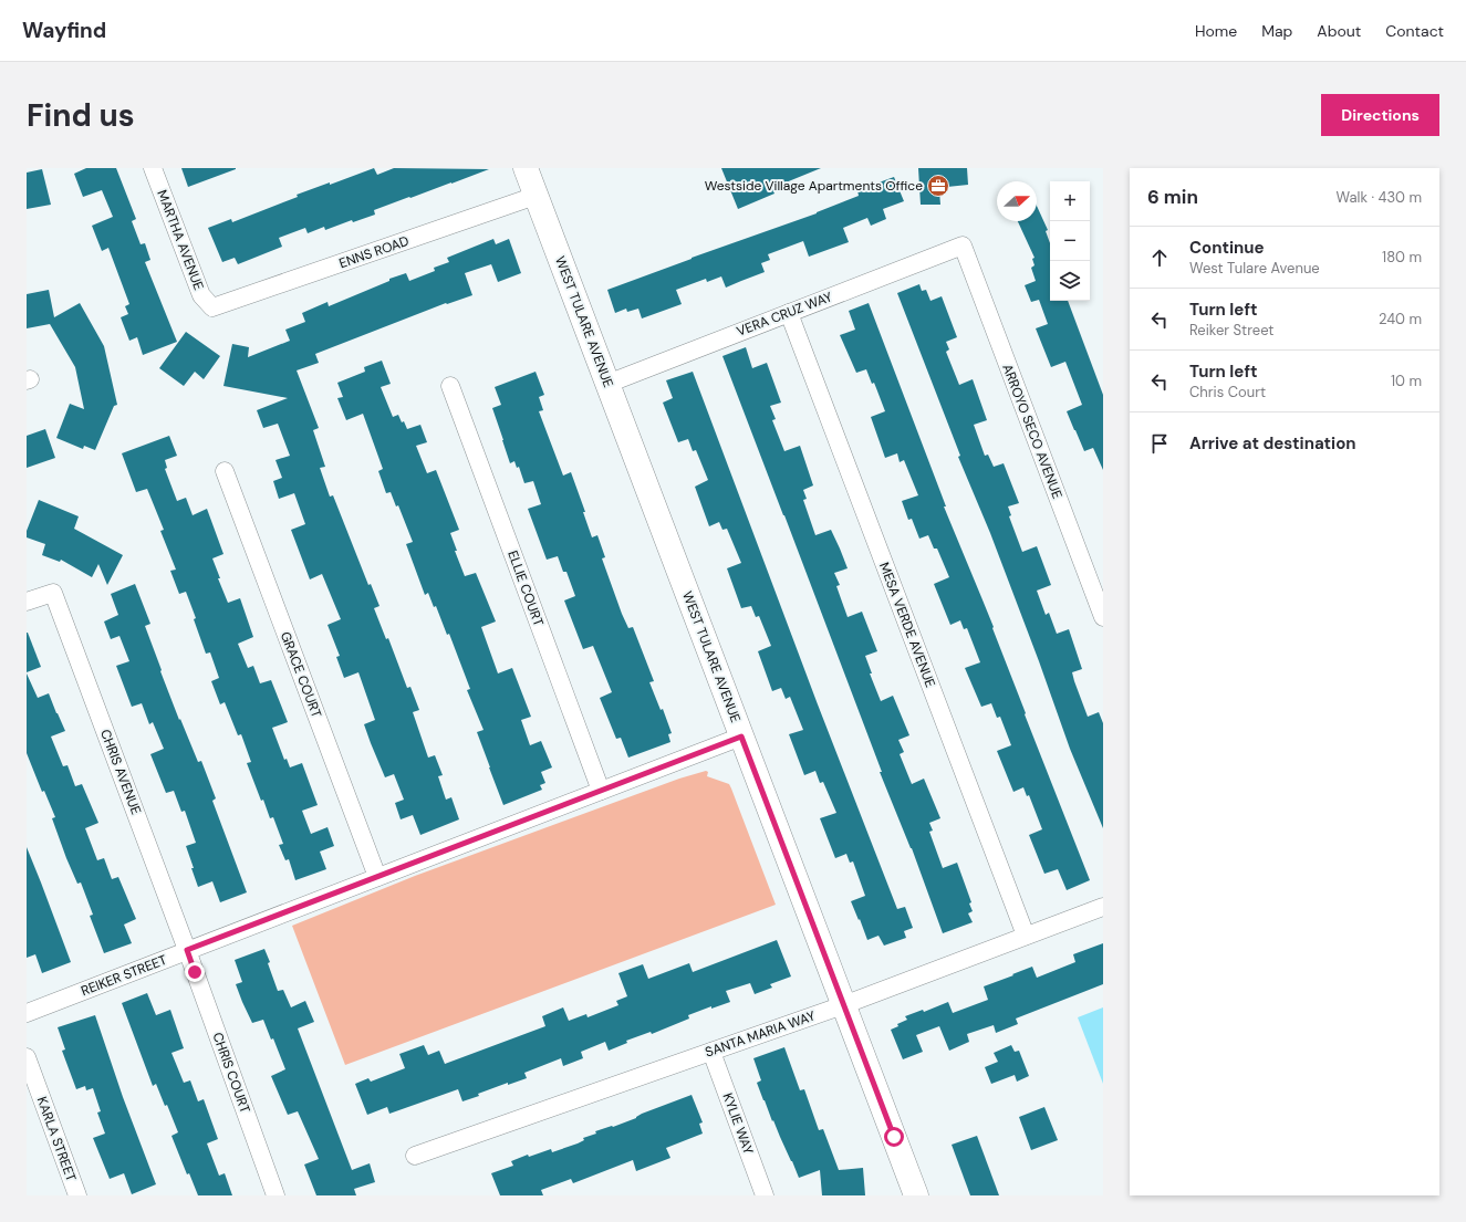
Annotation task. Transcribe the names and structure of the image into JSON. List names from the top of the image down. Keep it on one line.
{"streets":{"street":["MARTHA AVENUE","ENNS ROAD","VERA CRUZ WAY","WEST TULARE AVENUE","ARROYO SECO AVENUE","ELLIE COURT","MESA VERDE AVENUE","GRACE COURT","CHRIS AVENUE","REIKER STREET","SANTA MARIA WAY","CHRIS COURT","KYLIE WAY","KARLA STREET"]},"crossings":[["MARTHA AVENUE","ENNS ROAD"],["ENNS ROAD","WEST TULARE AVENUE"],["VERA CRUZ WAY","WEST TULARE AVENUE"],["VERA CRUZ WAY","ARROYO SECO AVENUE"],["VERA CRUZ WAY","MESA VERDE AVENUE"],["WEST TULARE AVENUE","REIKER STREET"],["WEST TULARE AVENUE","SANTA MARIA WAY"],["ELLIE COURT","REIKER STREET"],["MESA VERDE AVENUE","SANTA MARIA WAY"],["GRACE COURT","REIKER STREET"],["CHRIS AVENUE","REIKER STREET"],["CHRIS AVENUE","CHRIS COURT"],["REIKER STREET","CHRIS COURT"],["SANTA MARIA WAY","KYLIE WAY"]],"places":{"office":["Westside Village Apartments Office"]},"north":"right","page":{"header":"Wayfind","nav":["Home","Map","About","Contact"],"buttons":"Directions","title":"Find us","heading":["6 min","Walk · 430 m"],"map_buttons":["+","−"],"list":[["Continue","West Tulare Avenue","180 m"],["Turn left","Reiker Street","240 m"],["Turn left","Chris Court","10 m"],"Arrive at destination"]}}
